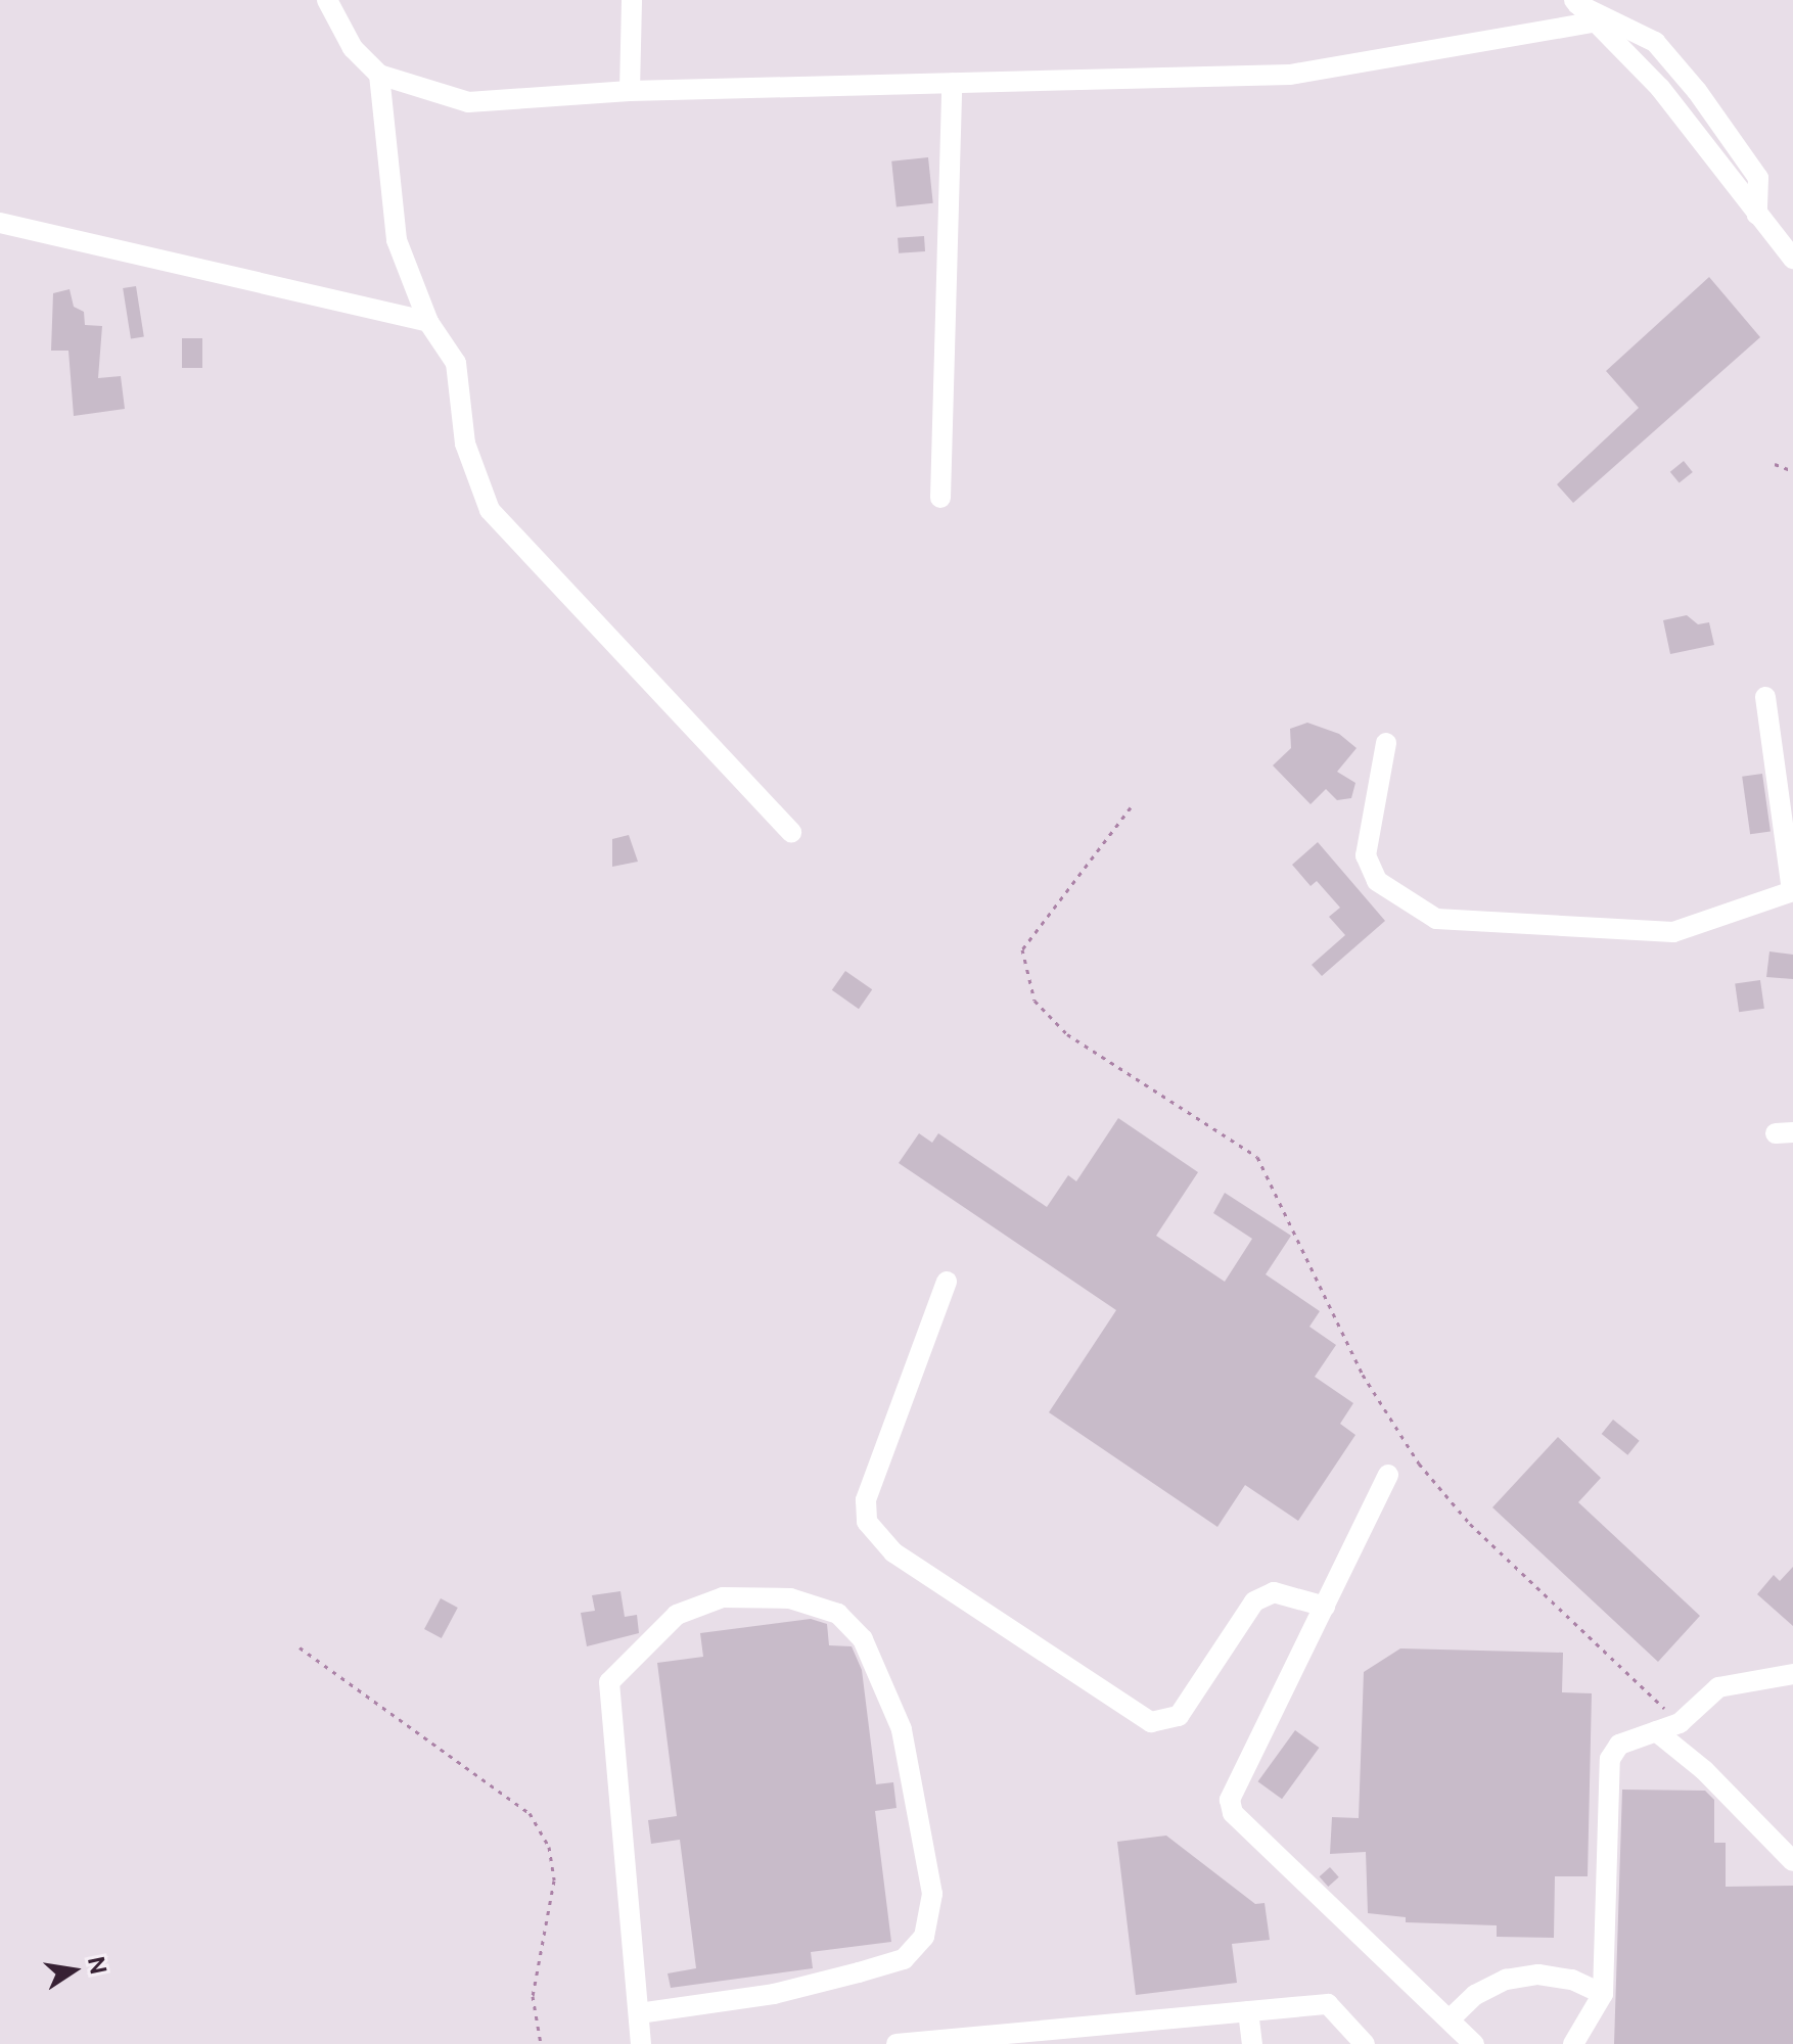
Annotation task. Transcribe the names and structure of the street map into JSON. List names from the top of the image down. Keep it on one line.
{"north":"right"}
